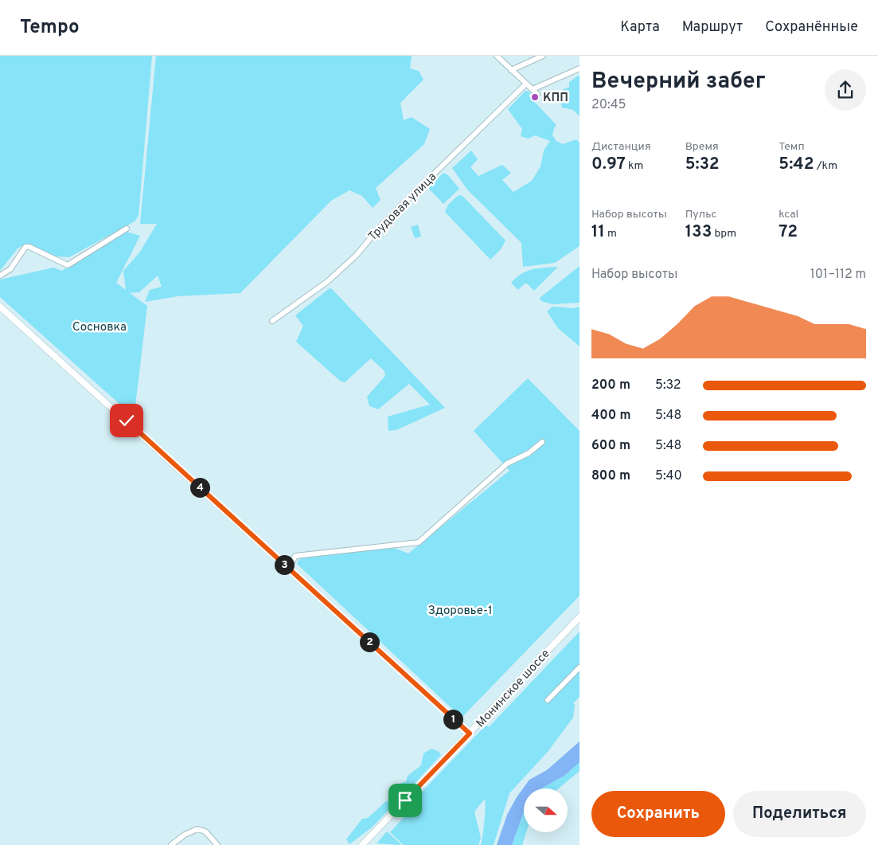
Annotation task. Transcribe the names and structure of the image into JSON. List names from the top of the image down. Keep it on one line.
{"streets":{"main road":["Монинское шоссе"],"street":["Трудовая улица"]},"parks":["Сосновка","Здоровье-1"],"places":["КПП"],"north":"right","page":{"header":"Tempo","nav":["Карта","Маршрут","Сохранённые"],"heading":["Вечерний забег","20:45"],"stats":[["Дистанция","0.97 km"],["Время","5:32"],["Темп","5:42 /km"],["Набор высоты","11 m"],["Пульс","133 bpm"],["kcal","72"]],"chart":["Набор высоты","101–112 m"],"list":[{"name":"200 m","note":"5:32"},{"name":"400 m","note":"5:48"},{"name":"600 m","note":"5:48"},{"name":"800 m","note":"5:40"}],"pins":["4","3","2","1"],"buttons":["Сохранить","Поделиться"]}}
